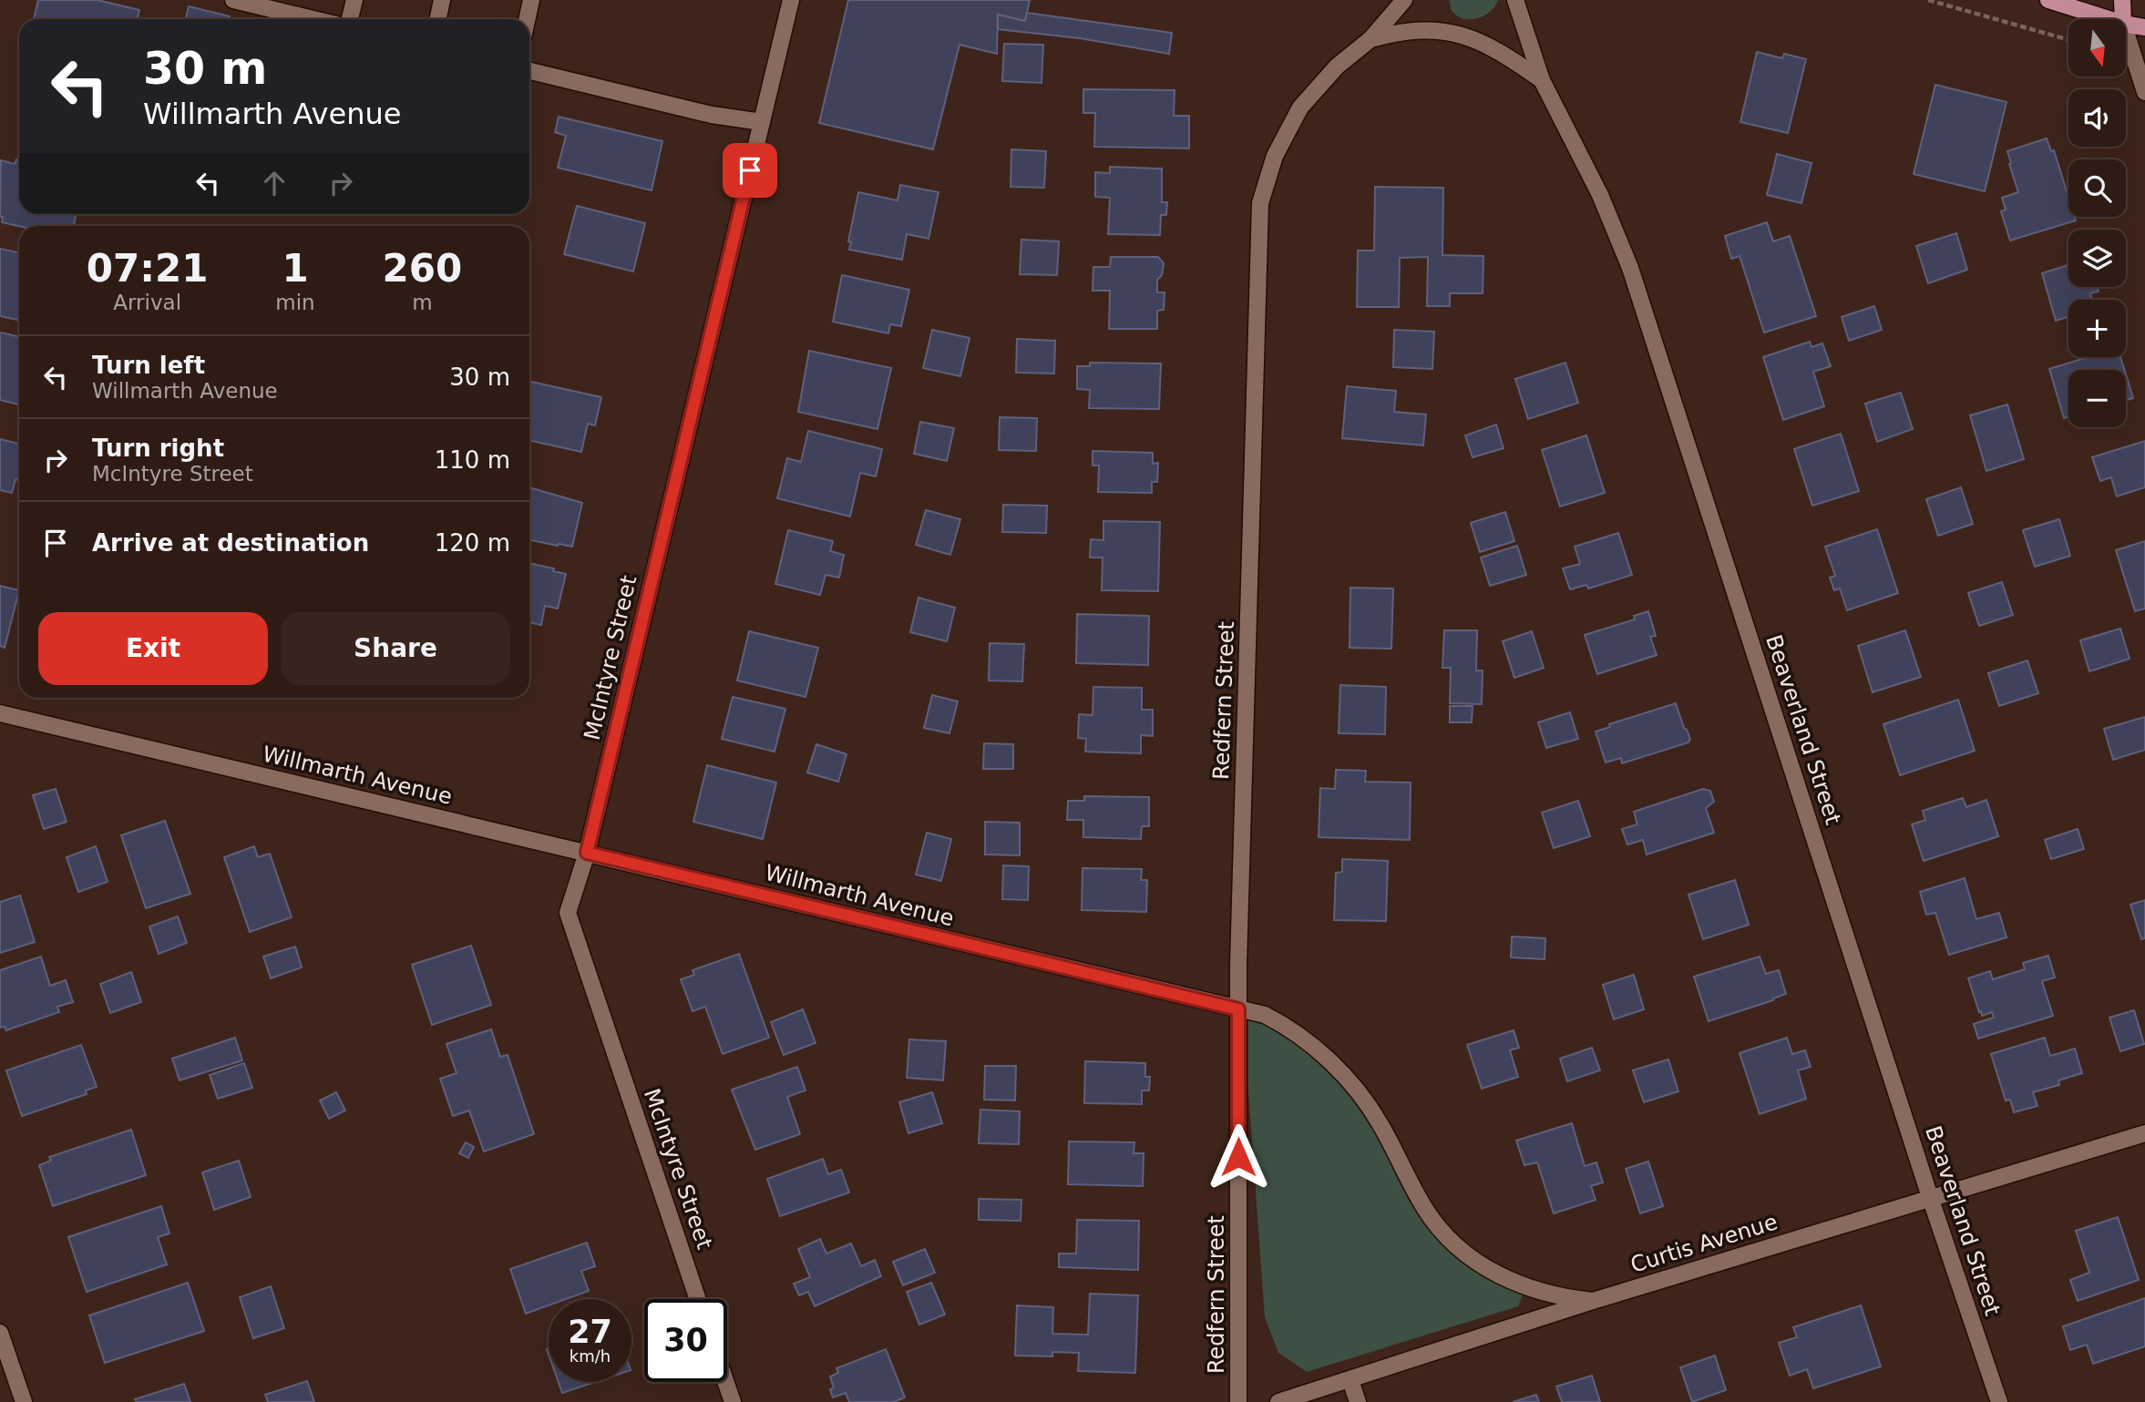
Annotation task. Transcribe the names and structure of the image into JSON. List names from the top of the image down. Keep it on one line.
{"streets":{"street":["McIntyre Street","Redfern Street","Beaverland Street","Willmarth Avenue","Curtis Avenue"]},"crossings":[["McIntyre Street","Willmarth Avenue"],["Redfern Street","Beaverland Street"],["Redfern Street","Willmarth Avenue"],["Beaverland Street","Curtis Avenue"],["Willmarth Avenue","Curtis Avenue"]],"north":"bottom","page":{"map_buttons":["+","−"],"turn":["30 m","Willmarth Avenue"],"eta":["07:21","Arrival","1","min","260","m"],"list":[{"name":"Turn left","note":"Willmarth Avenue","value":"30 m"},{"name":"Turn right","note":"McIntyre Street","value":"110 m"},{"name":"Arrive at destination","value":"120 m"}],"buttons":["Exit","Share"],"speed":"27 km/h","limit":"30"}}
